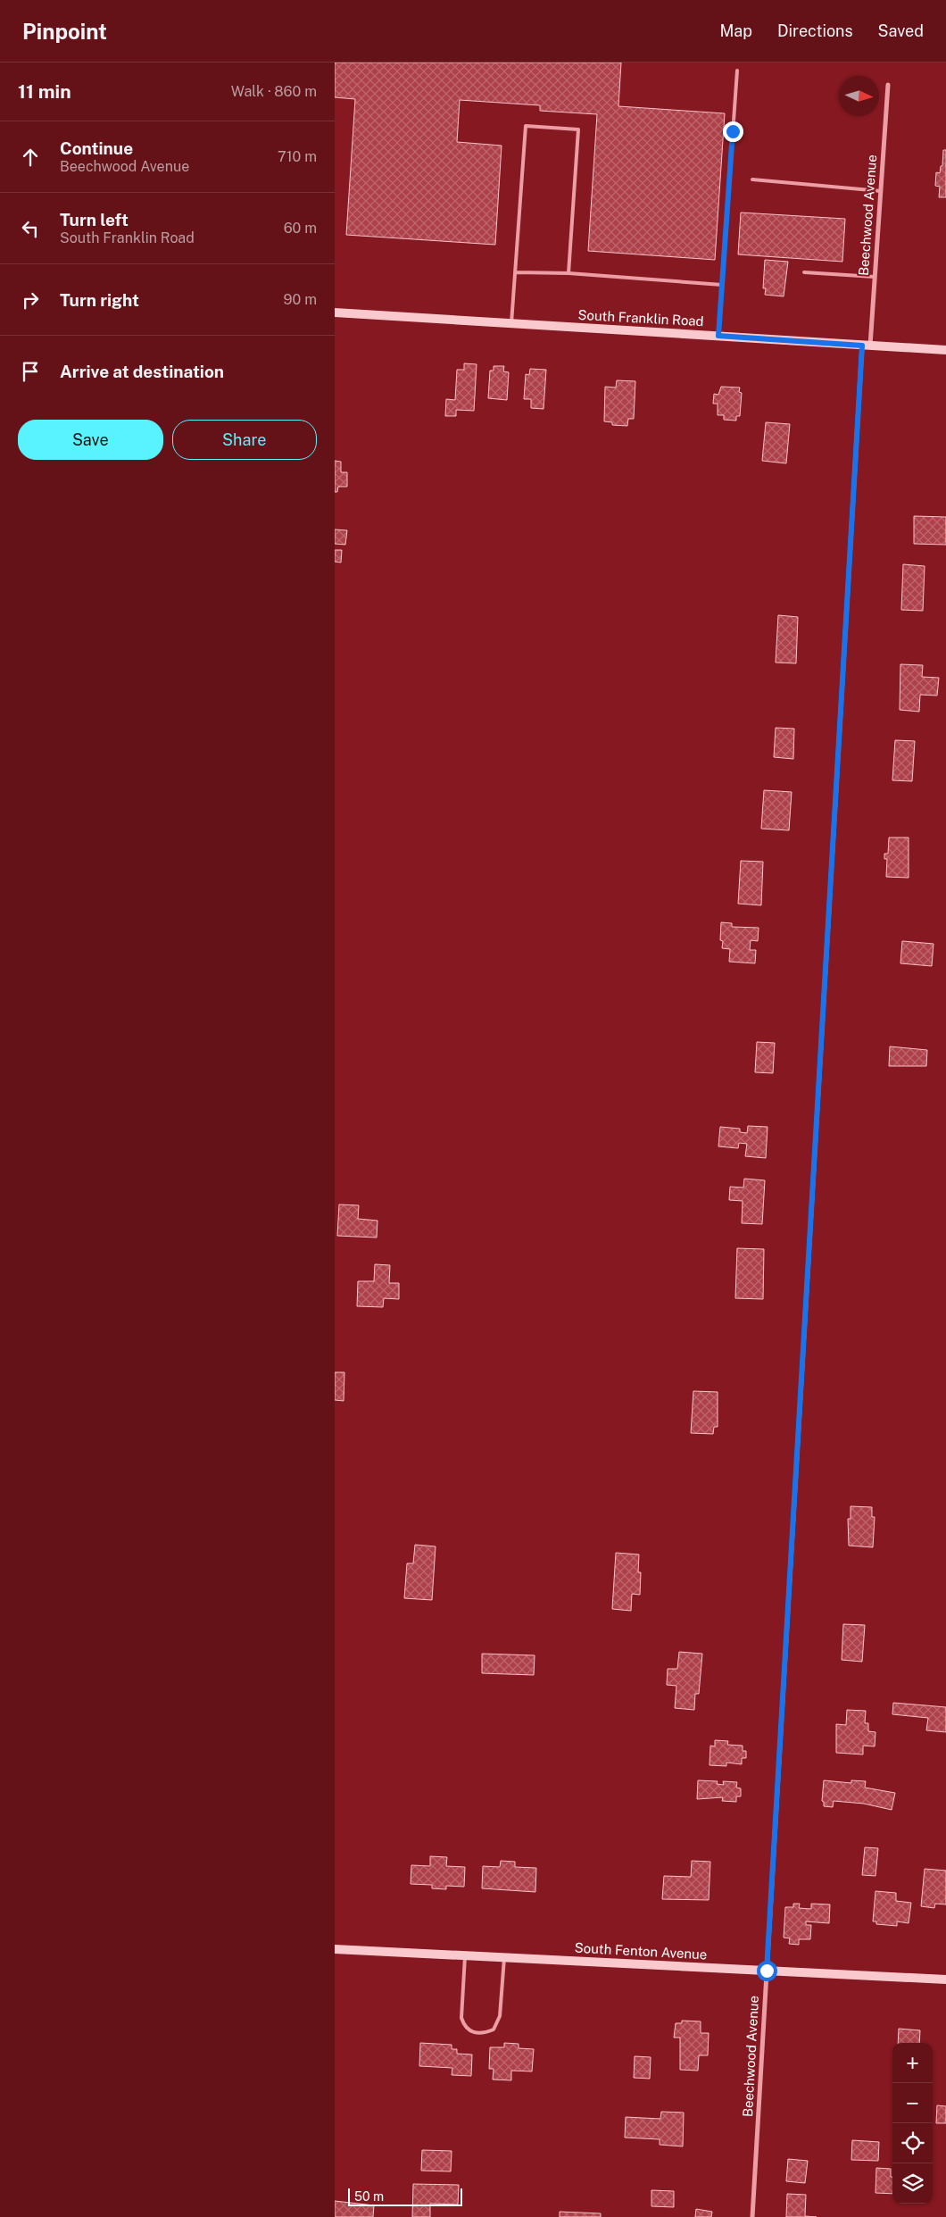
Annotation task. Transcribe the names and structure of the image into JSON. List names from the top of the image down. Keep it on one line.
{"streets":{"street":["Beechwood Avenue","South Franklin Road","South Fenton Avenue"]},"crossings":[["Beechwood Avenue","South Franklin Road"],["Beechwood Avenue","South Fenton Avenue"]],"scale_bar":"50 m","north":"right","page":{"header":"Pinpoint","nav":["Map","Directions","Saved"],"heading":["11 min","Walk · 860 m"],"list":[["Continue","Beechwood Avenue","710 m"],["Turn left","South Franklin Road","60 m"],["Turn right","90 m"],"Arrive at destination"],"buttons":["Save","Share"],"map_buttons":["+","−"],"scale":"50 m"}}
